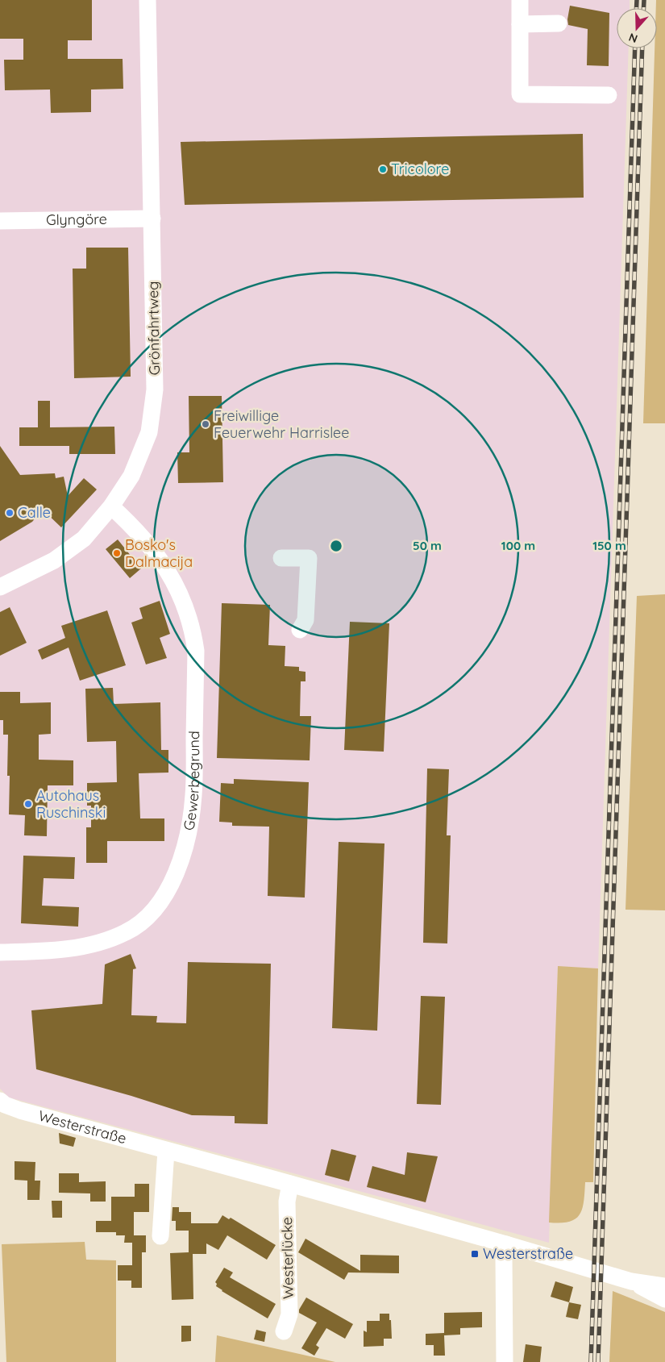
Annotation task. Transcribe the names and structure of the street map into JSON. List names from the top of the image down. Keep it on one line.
{"streets":{"street":["Glyngöre","Grönfahrtweg","Gewerbegrund","Westerstraße","Westerlücke"]},"crossings":[["Glyngöre","Grönfahrtweg"],["Grönfahrtweg","Gewerbegrund"],["Westerstraße","Westerlücke"]],"places":{"other":["Tricolore","Freiwillige Feuerwehr Harrislee","Calle","Bosko's Dalmacija","Autohaus Ruschinski"],"transit":["Westerstraße"]},"north":"bottom","rings":["50 m","100 m","150 m"]}
